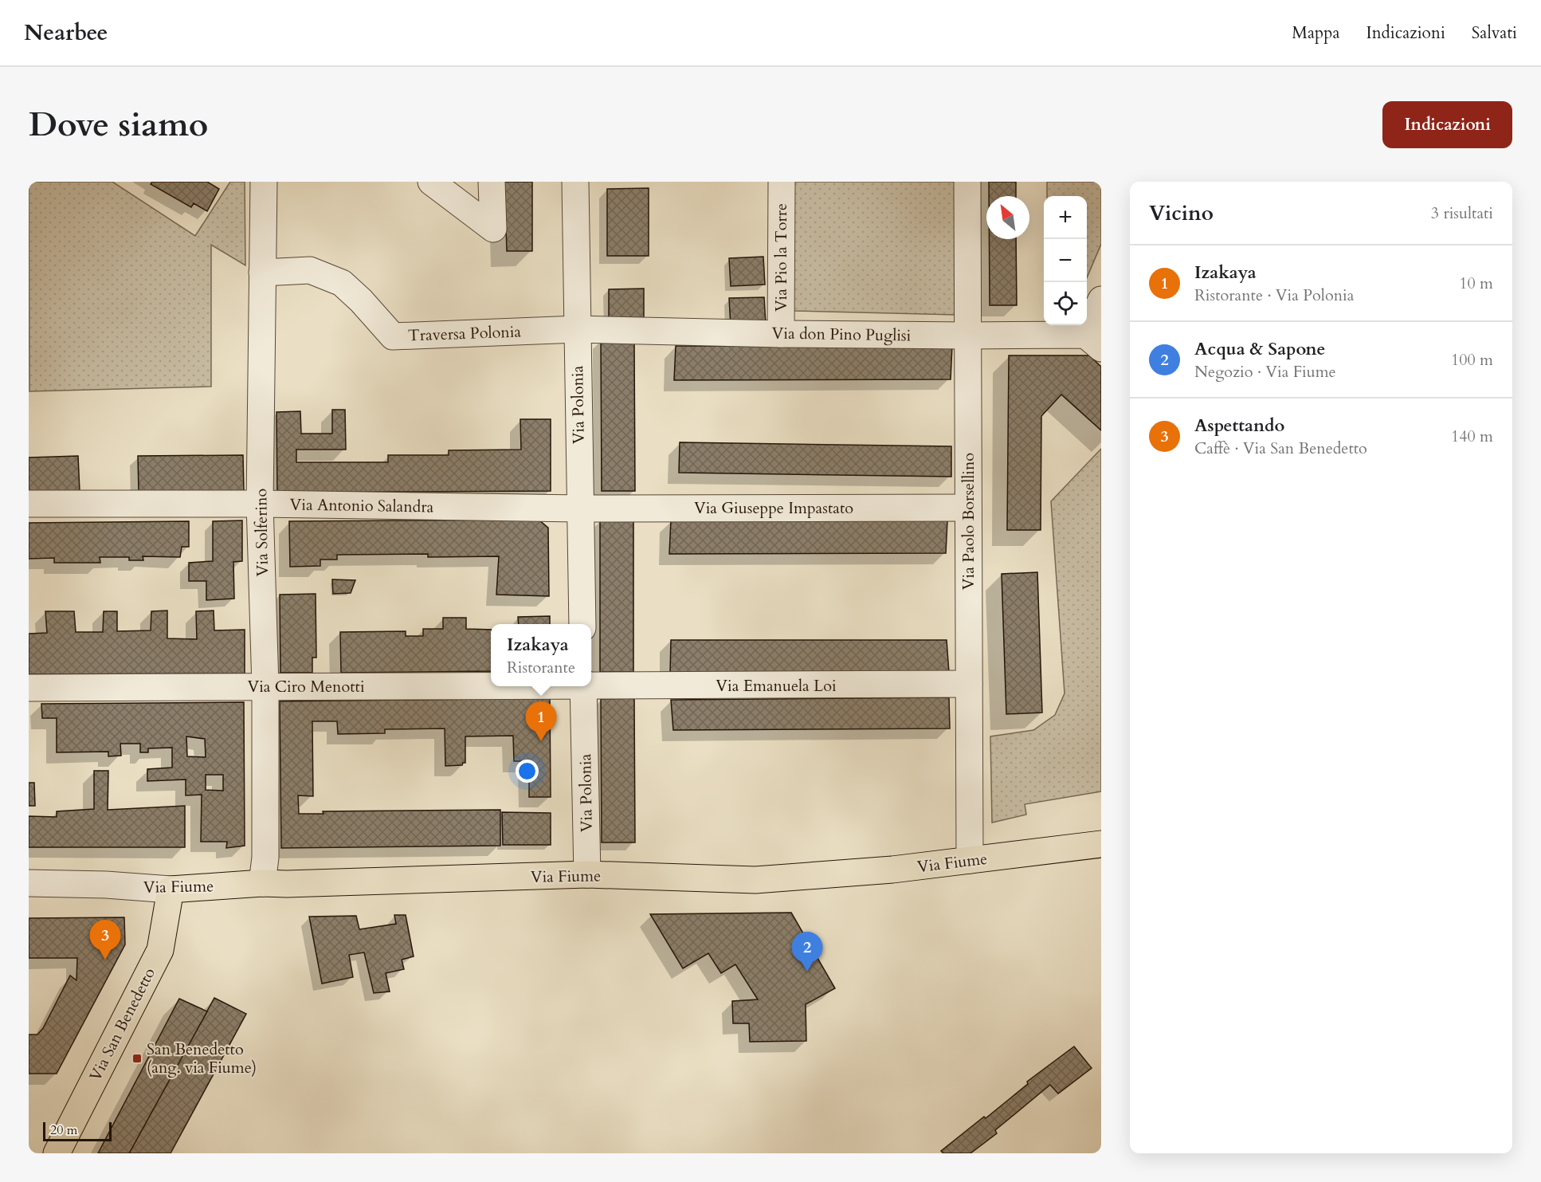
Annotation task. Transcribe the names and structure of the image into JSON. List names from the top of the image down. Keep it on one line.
{"streets":{"main road":["Via Fiume","Via San Benedetto"],"street":["Via Pio la Torre","Traversa Polonia","Via don Pino Puglisi","Via Polonia","Via Antonio Salandra","Via Giuseppe Impastato","Via Paolo Borsellino","Via Solferino","Via Emanuela Loi","Via Ciro Menotti"]},"crossings":[["Via Pio la Torre","Via don Pino Puglisi"],["Traversa Polonia","Via don Pino Puglisi"],["Traversa Polonia","Via Polonia"],["Traversa Polonia","Via Solferino"],["Via don Pino Puglisi","Via Polonia"],["Via don Pino Puglisi","Via Paolo Borsellino"],["Via Polonia","Via Antonio Salandra"],["Via Polonia","Via Giuseppe Impastato"],["Via Polonia","Via Fiume"],["Via Antonio Salandra","Via Giuseppe Impastato"],["Via Antonio Salandra","Via Solferino"],["Via Giuseppe Impastato","Via Paolo Borsellino"],["Via Paolo Borsellino","Via Emanuela Loi"],["Via Paolo Borsellino","Via Fiume"],["Via Solferino","Via Ciro Menotti"],["Via Solferino","Via Fiume"],["Via Fiume","Via San Benedetto"]],"places":{"transit":["San Benedetto (ang. via Fiume)"]},"scale_bar":"20 m","north":"top left","page":{"header":"Nearbee","nav":["Mappa","Indicazioni","Salvati"],"buttons":"Indicazioni","title":"Dove siamo","heading":["Vicino","3 risultati"],"map_buttons":["+","−"],"list":[{"mark":"1","name":"Izakaya","note":"Ristorante · Via Polonia","value":"10 m"},{"mark":"2","name":"Acqua & Sapone","note":"Negozio · Via Fiume","value":"100 m"},{"mark":"3","name":"Aspettando","note":"Caffè · Via San Benedetto","value":"140 m"}],"popup":["Izakaya","Ristorante"],"pins":["1","3","2"],"scale":"20 m"}}
